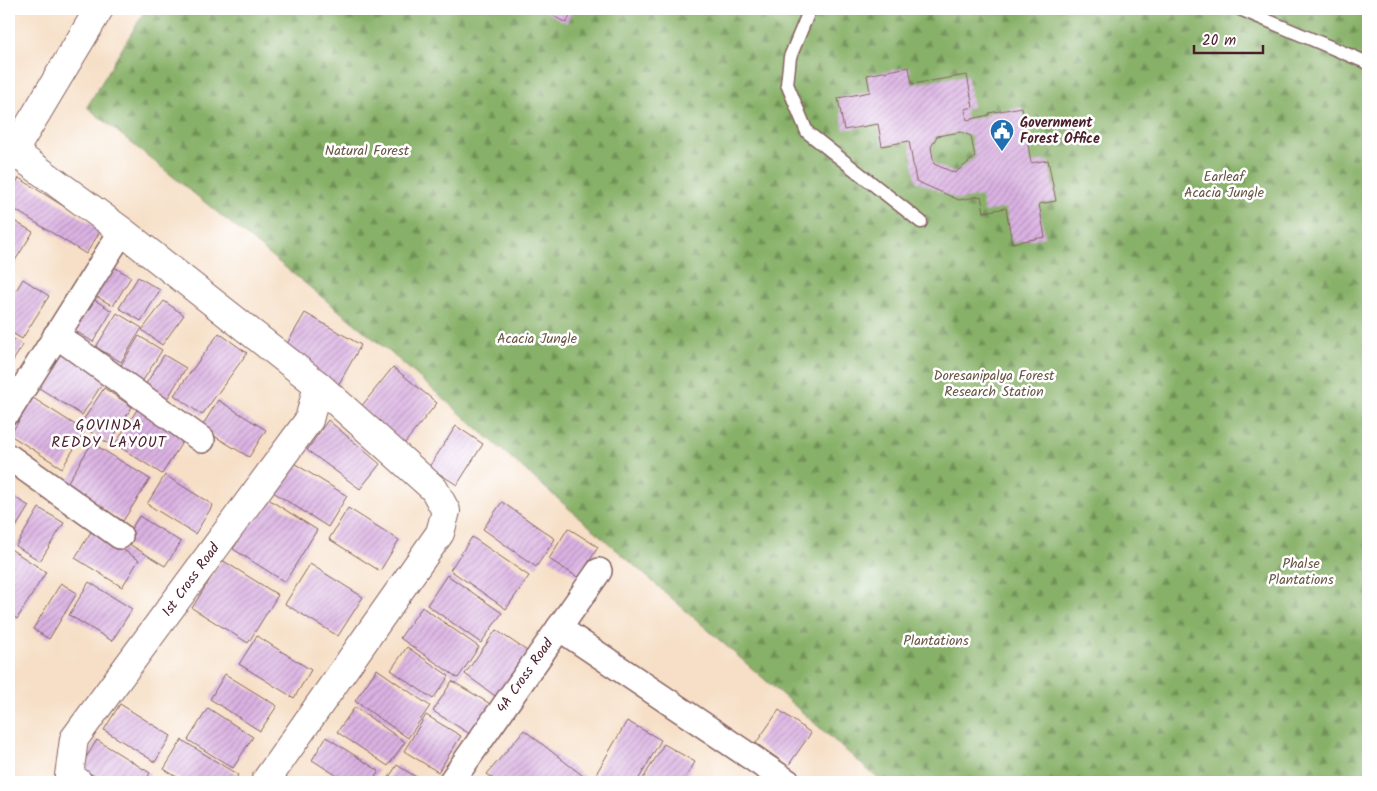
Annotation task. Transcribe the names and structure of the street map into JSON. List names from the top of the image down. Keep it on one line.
{"streets":{"street":["1st Cross Road","4A Cross Road"]},"districts":["GOVINDA REDDY LAYOUT"],"parks":["Natural Forest","Earleaf Acacia Jungle","Acacia Jungle","Doresanipalya Forest Research Station","Phalse Plantations","Plantations"],"places":{"public building":["Government Forest Office"]},"scale_bar":"20 m"}
